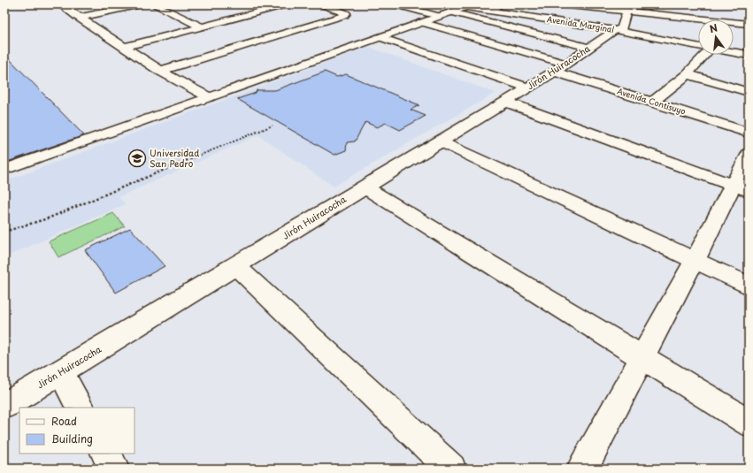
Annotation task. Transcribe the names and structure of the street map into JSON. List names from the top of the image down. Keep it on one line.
{"streets":{"street":["Avenida Marginal","Jirón Huiracocha","Avenida Contisuyo"]},"crossings":[["Avenida Marginal","Jirón Huiracocha"],["Jirón Huiracocha","Avenida Contisuyo"]],"places":{"school or university":["Universidad San Pedro"]},"legend":["Road","Building"],"north":"top"}
